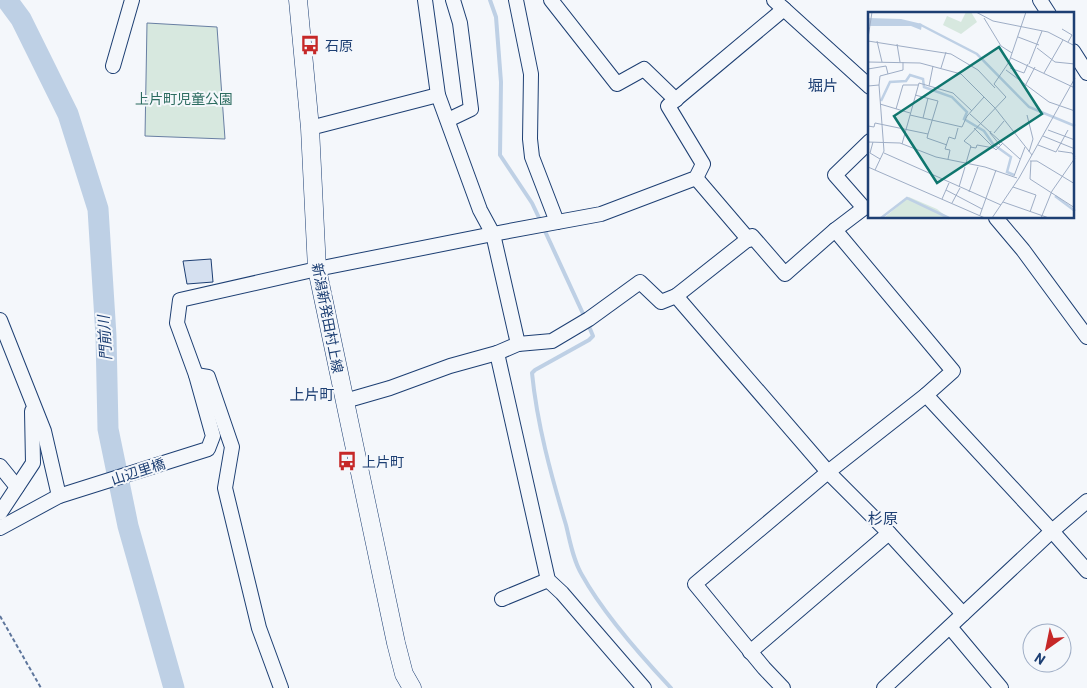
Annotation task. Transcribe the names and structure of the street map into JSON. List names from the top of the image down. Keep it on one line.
{"streets":{"main road":["新潟新発田村上線"],"street":["山辺里橋"]},"districts":["堀片","上片町","杉原"],"water":["門前川"],"parks":["上片町児童公園"],"places":{"bus stop":["石原","上片町"]},"north":"bottom left"}
